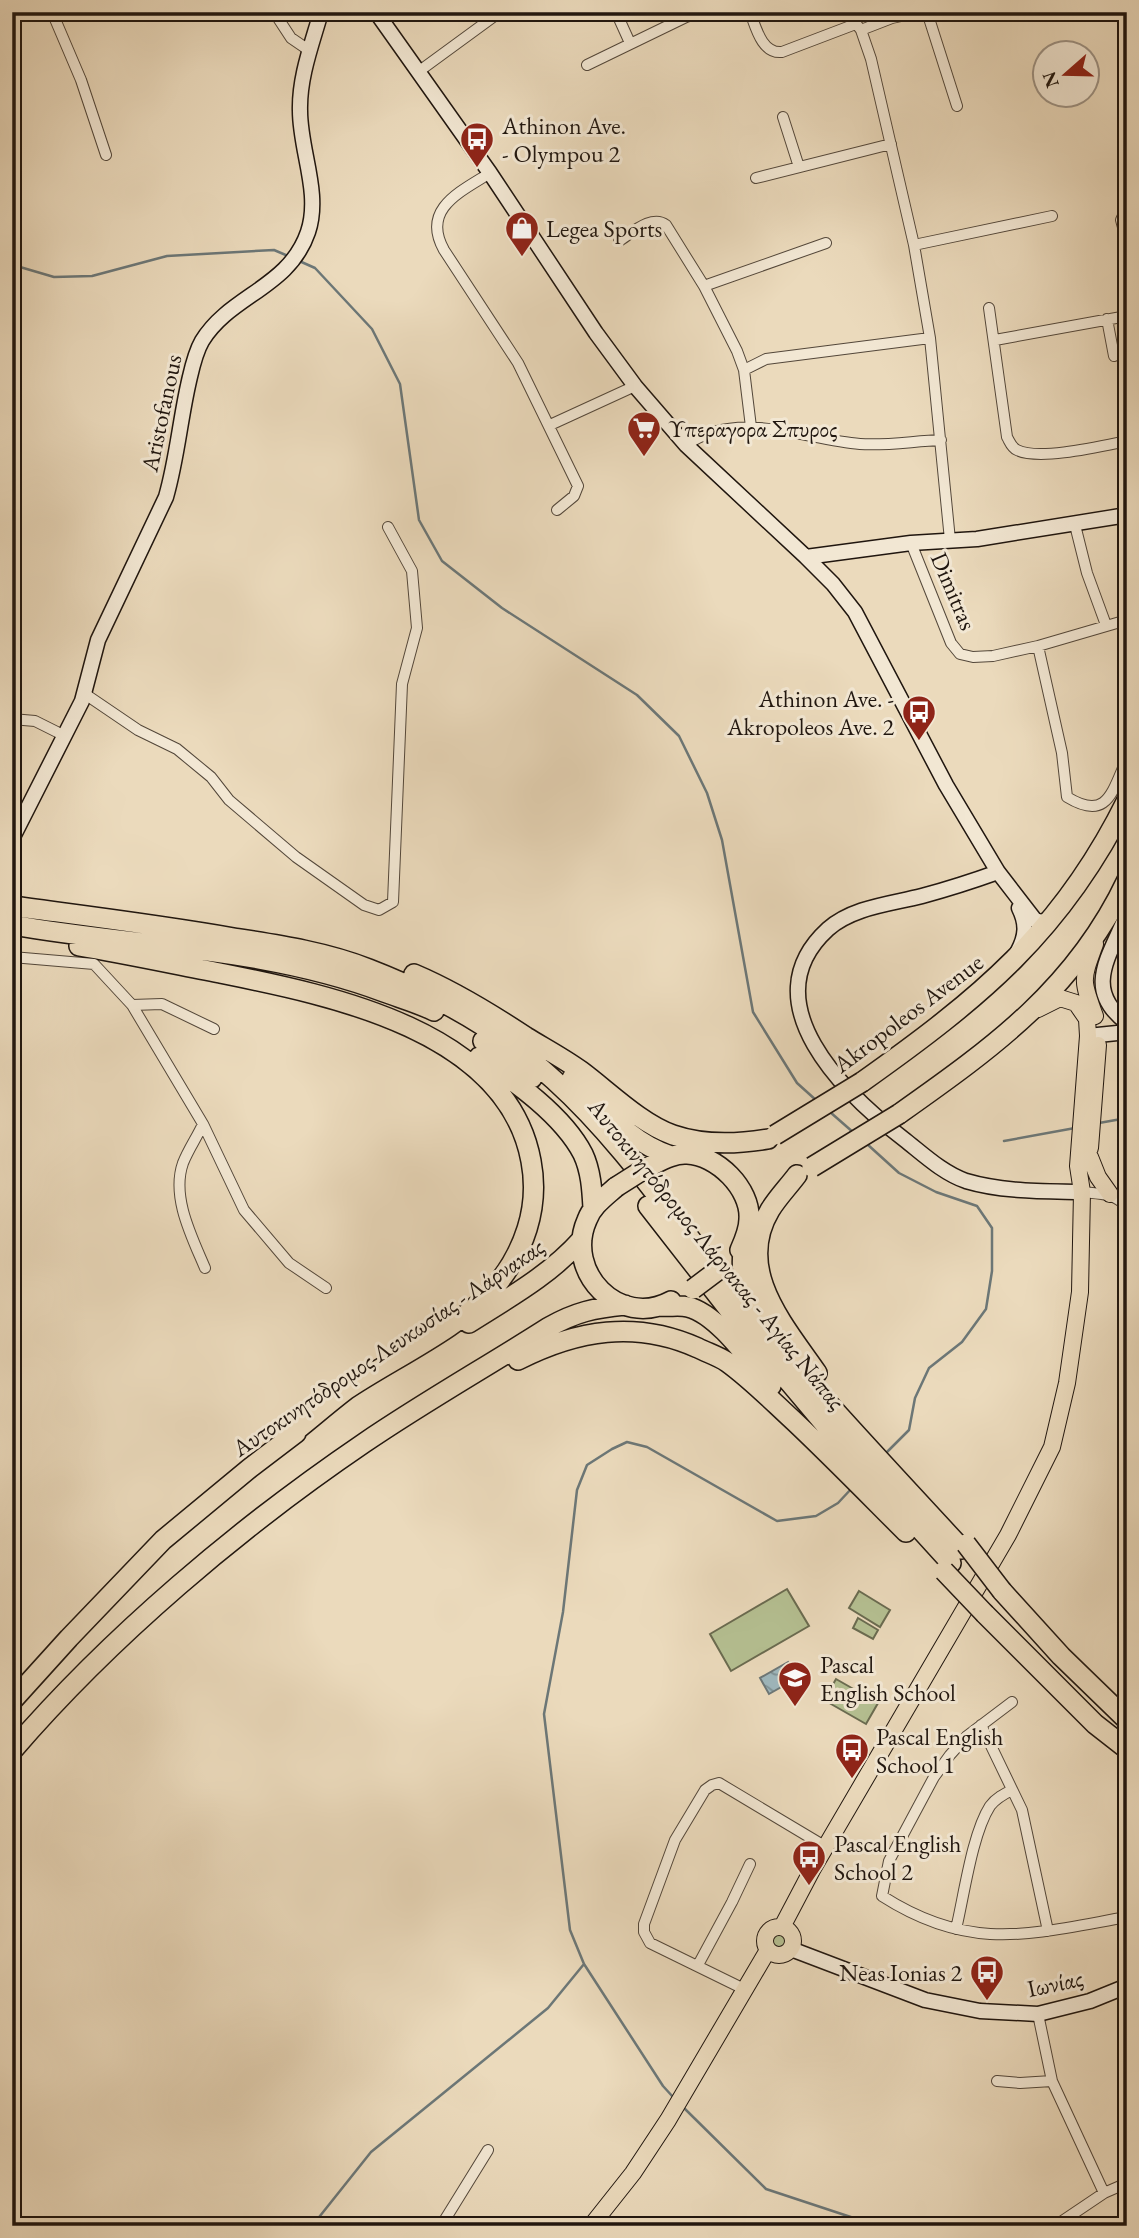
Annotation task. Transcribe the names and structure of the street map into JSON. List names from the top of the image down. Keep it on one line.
{"streets":{"highway":["Akropoleos Avenue","Αυτοκινητόδρομος Λάρνακας - Αγίας Νάπας","Αυτοκινητόδρομος Λευκωσίας - Λάρνακας"],"main road":["Aristofanous","Ιωνίας"],"street":["Dimitras"]},"crossings":[["Akropoleos Avenue","Αυτοκινητόδρομος Λευκωσίας - Λάρνακας"]],"places":{"bus stop":["Athinon Ave. - Olympou 2","Athinon Ave. - Akropoleos Ave. 2","Pascal English School 1","Pascal English School 2","Neas Ionias 2"],"shop":["Legea Sports"],"supermarket":["Υπεραγορα Σπυρος"],"school or university":["Pascal English School"]},"north":"left"}
